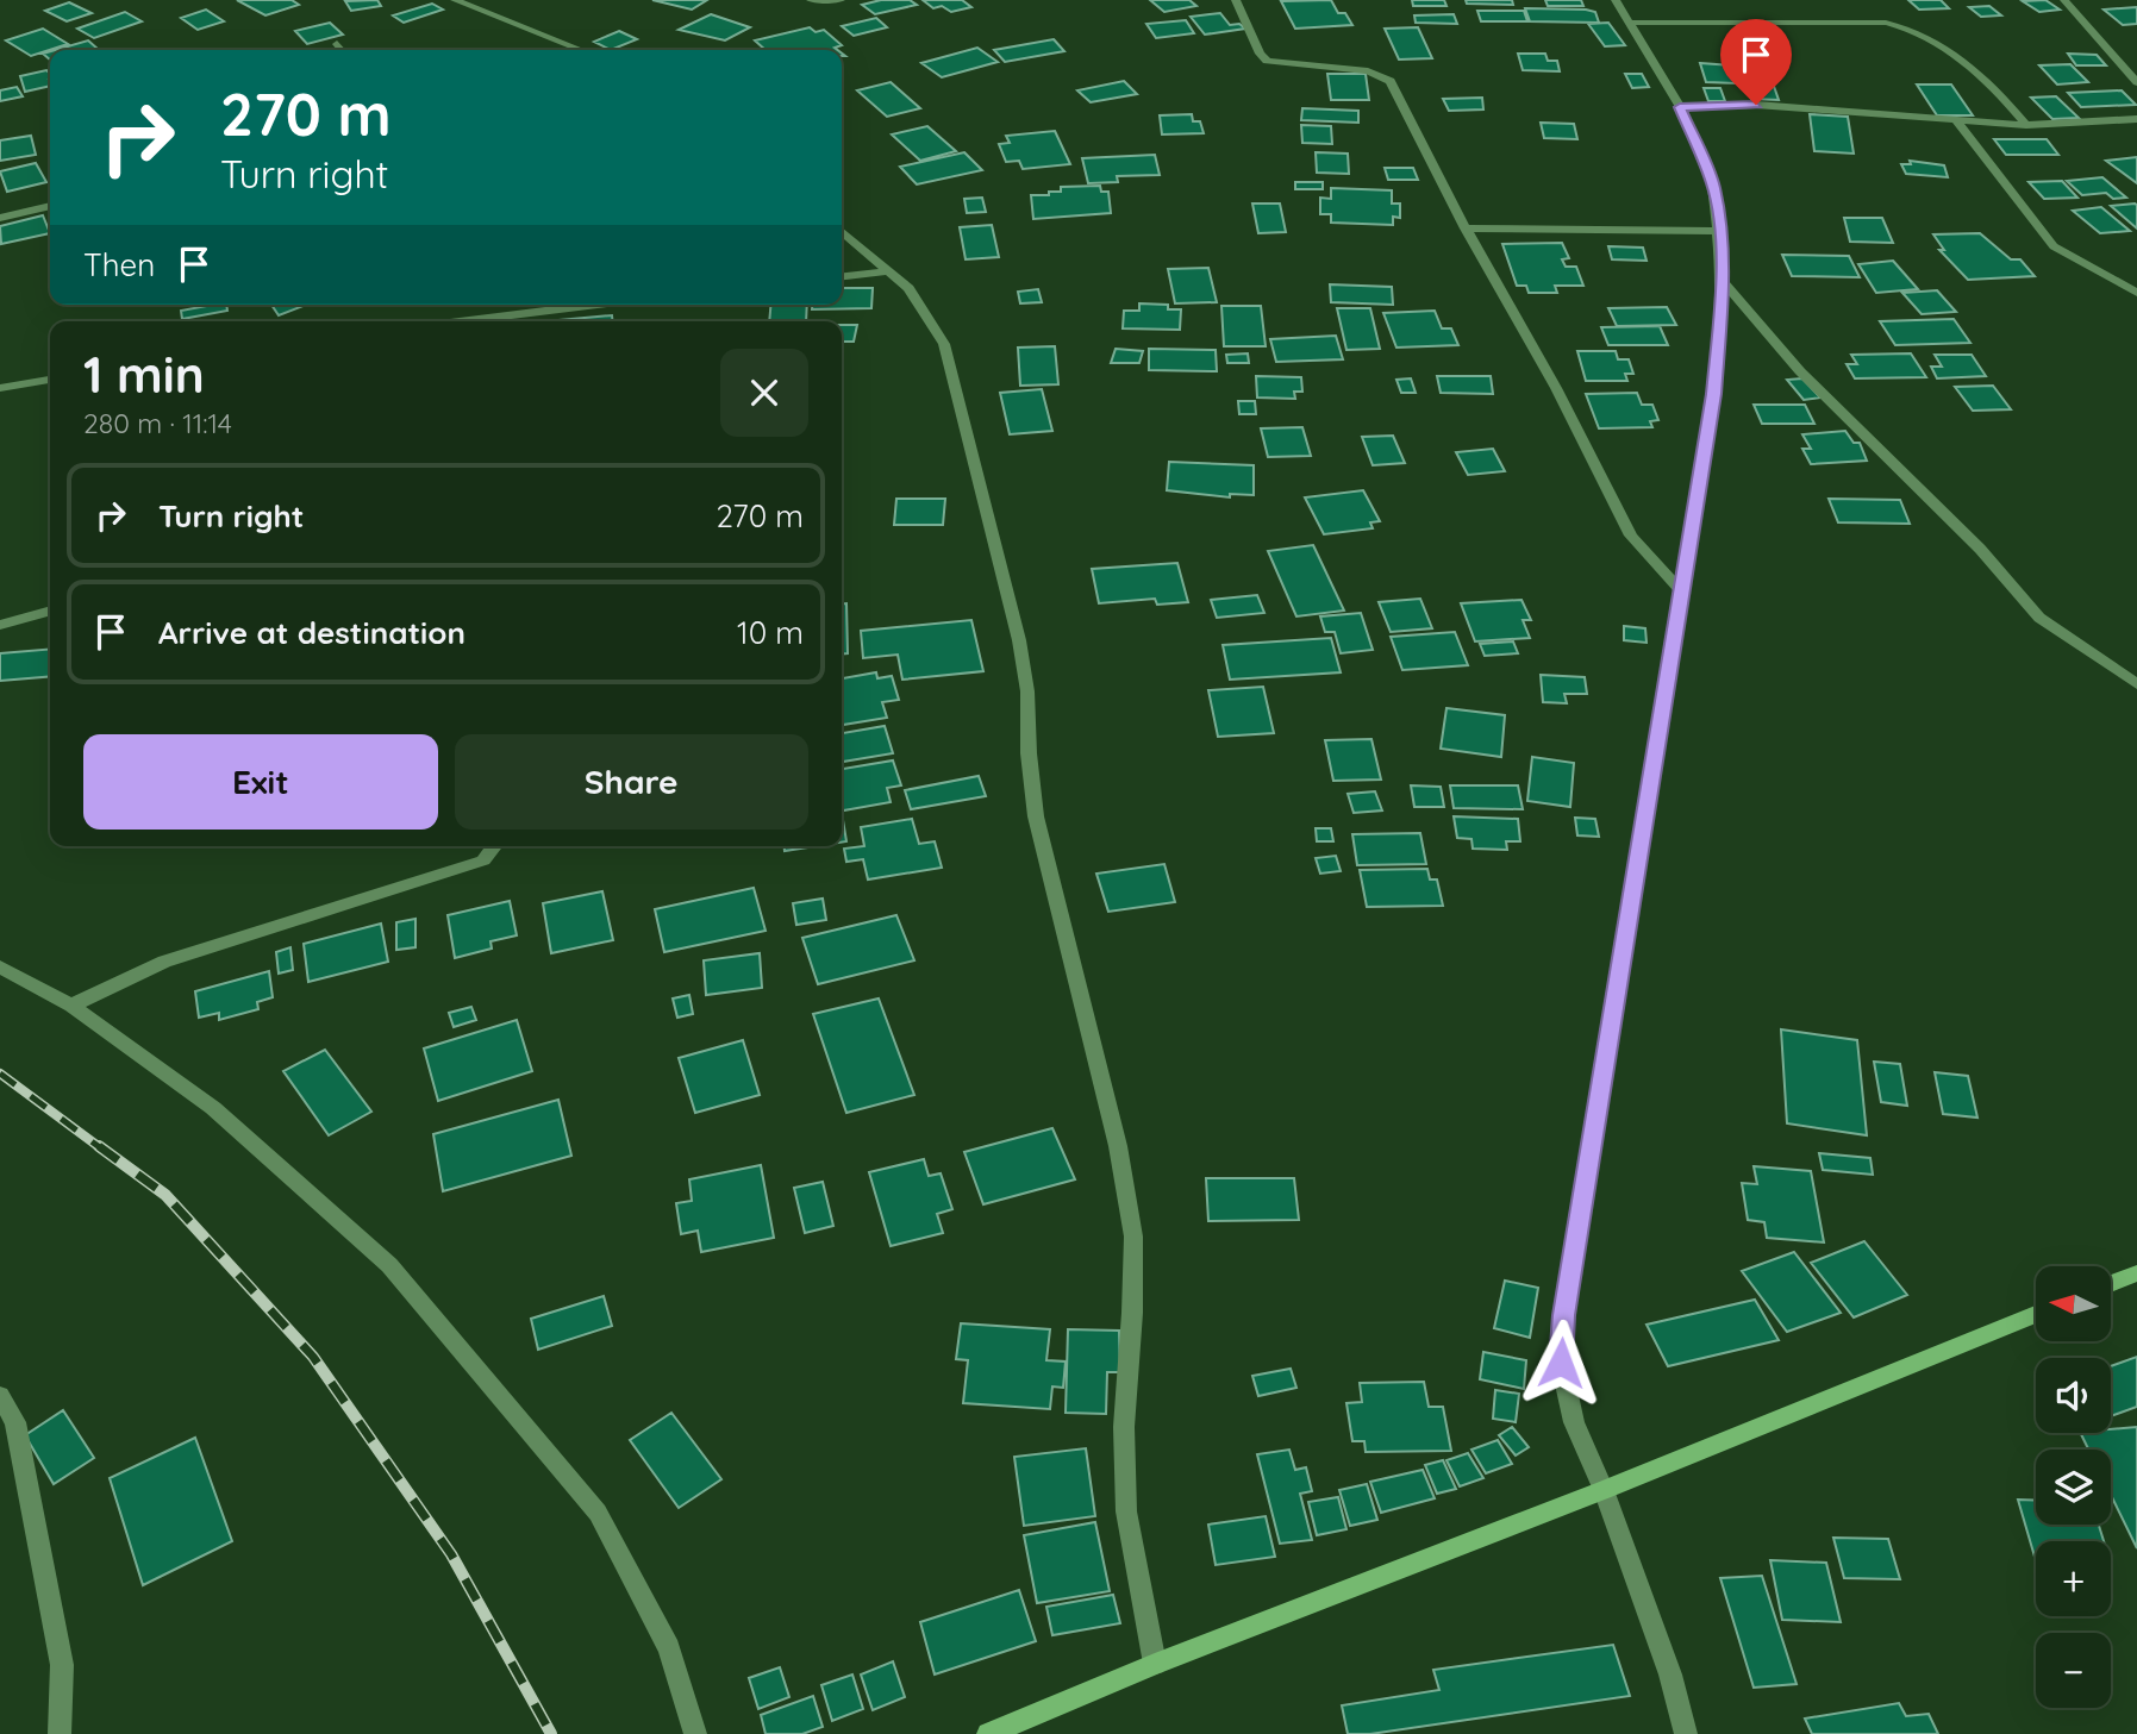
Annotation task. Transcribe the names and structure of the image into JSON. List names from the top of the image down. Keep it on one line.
{"north":"left","page":{"turn":["270 m","Turn right"],"then":"Then","heading":["1 min","280 m · 11:14"],"list":[{"name":"Turn right","value":"270 m"},{"name":"Arrive at destination","value":"10 m"}],"buttons":["Exit","Share"],"map_buttons":["+","−"]}}
